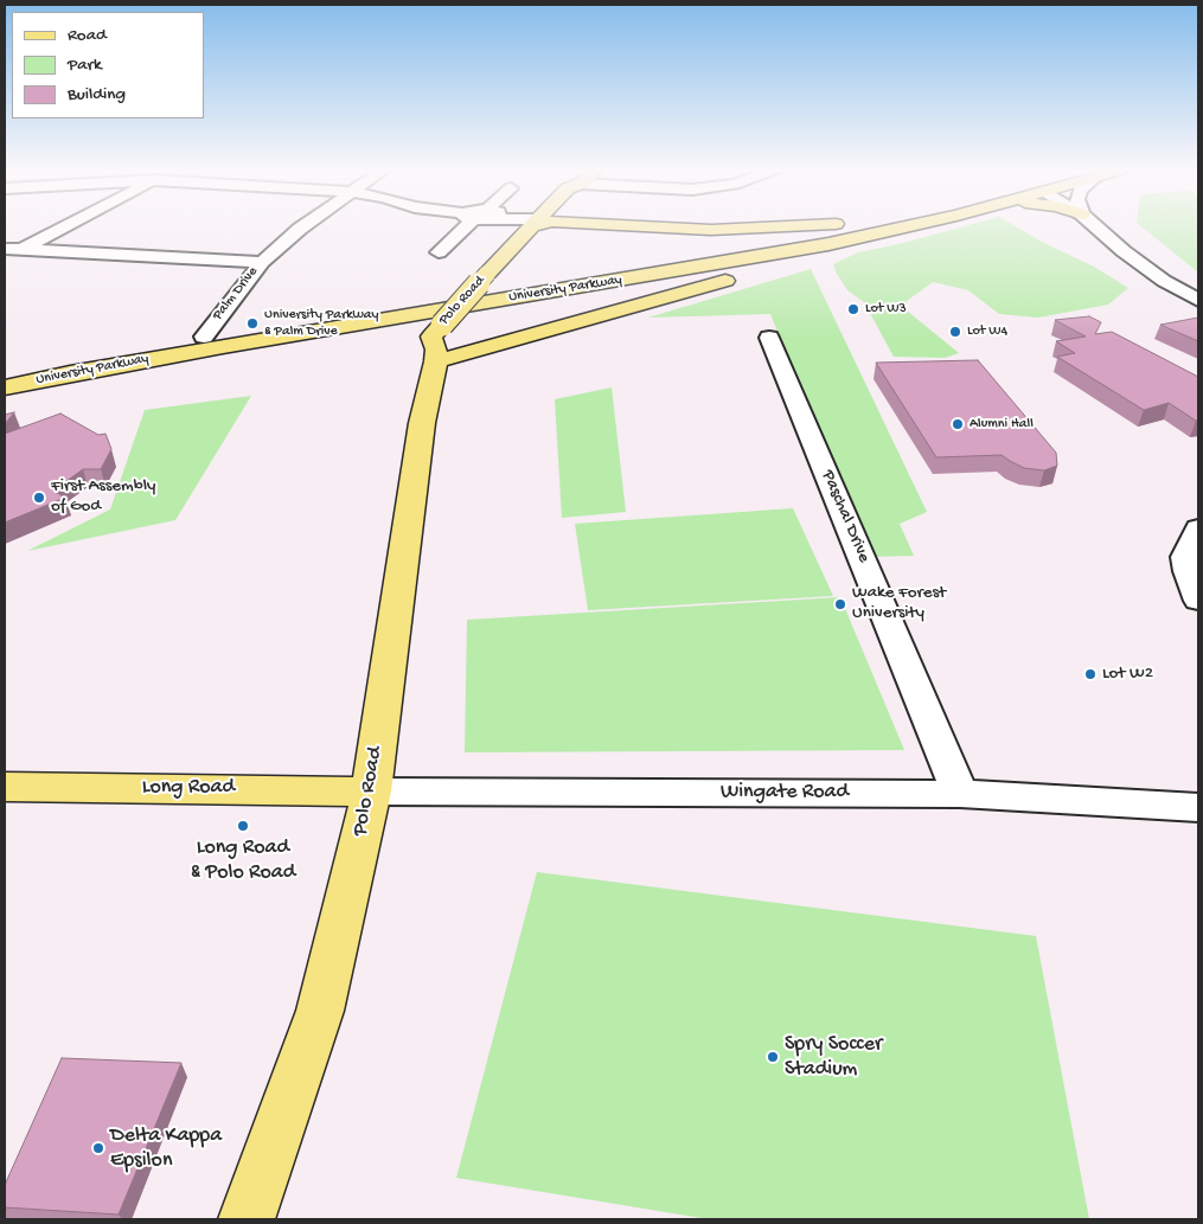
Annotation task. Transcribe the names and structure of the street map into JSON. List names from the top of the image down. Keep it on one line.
{"streets":{"main road":["University Parkway","Polo Road","Long Road"],"street":["Palm Drive","Paschal Drive","Wingate Road"]},"crossings":[["University Parkway","Palm Drive"],["Polo Road","Long Road"],["Polo Road","Wingate Road"],["Paschal Drive","Wingate Road"],["Long Road","Wingate Road"]],"places":["Lot W3","University Parkway & Palm Drive","Lot W4","Alumni Hall","First Assembly of God","Wake Forest University","Lot W2","Long Road & Polo Road","Spry Soccer Stadium","Delta Kappa Epsilon"],"legend":["Road","Park","Building"]}
